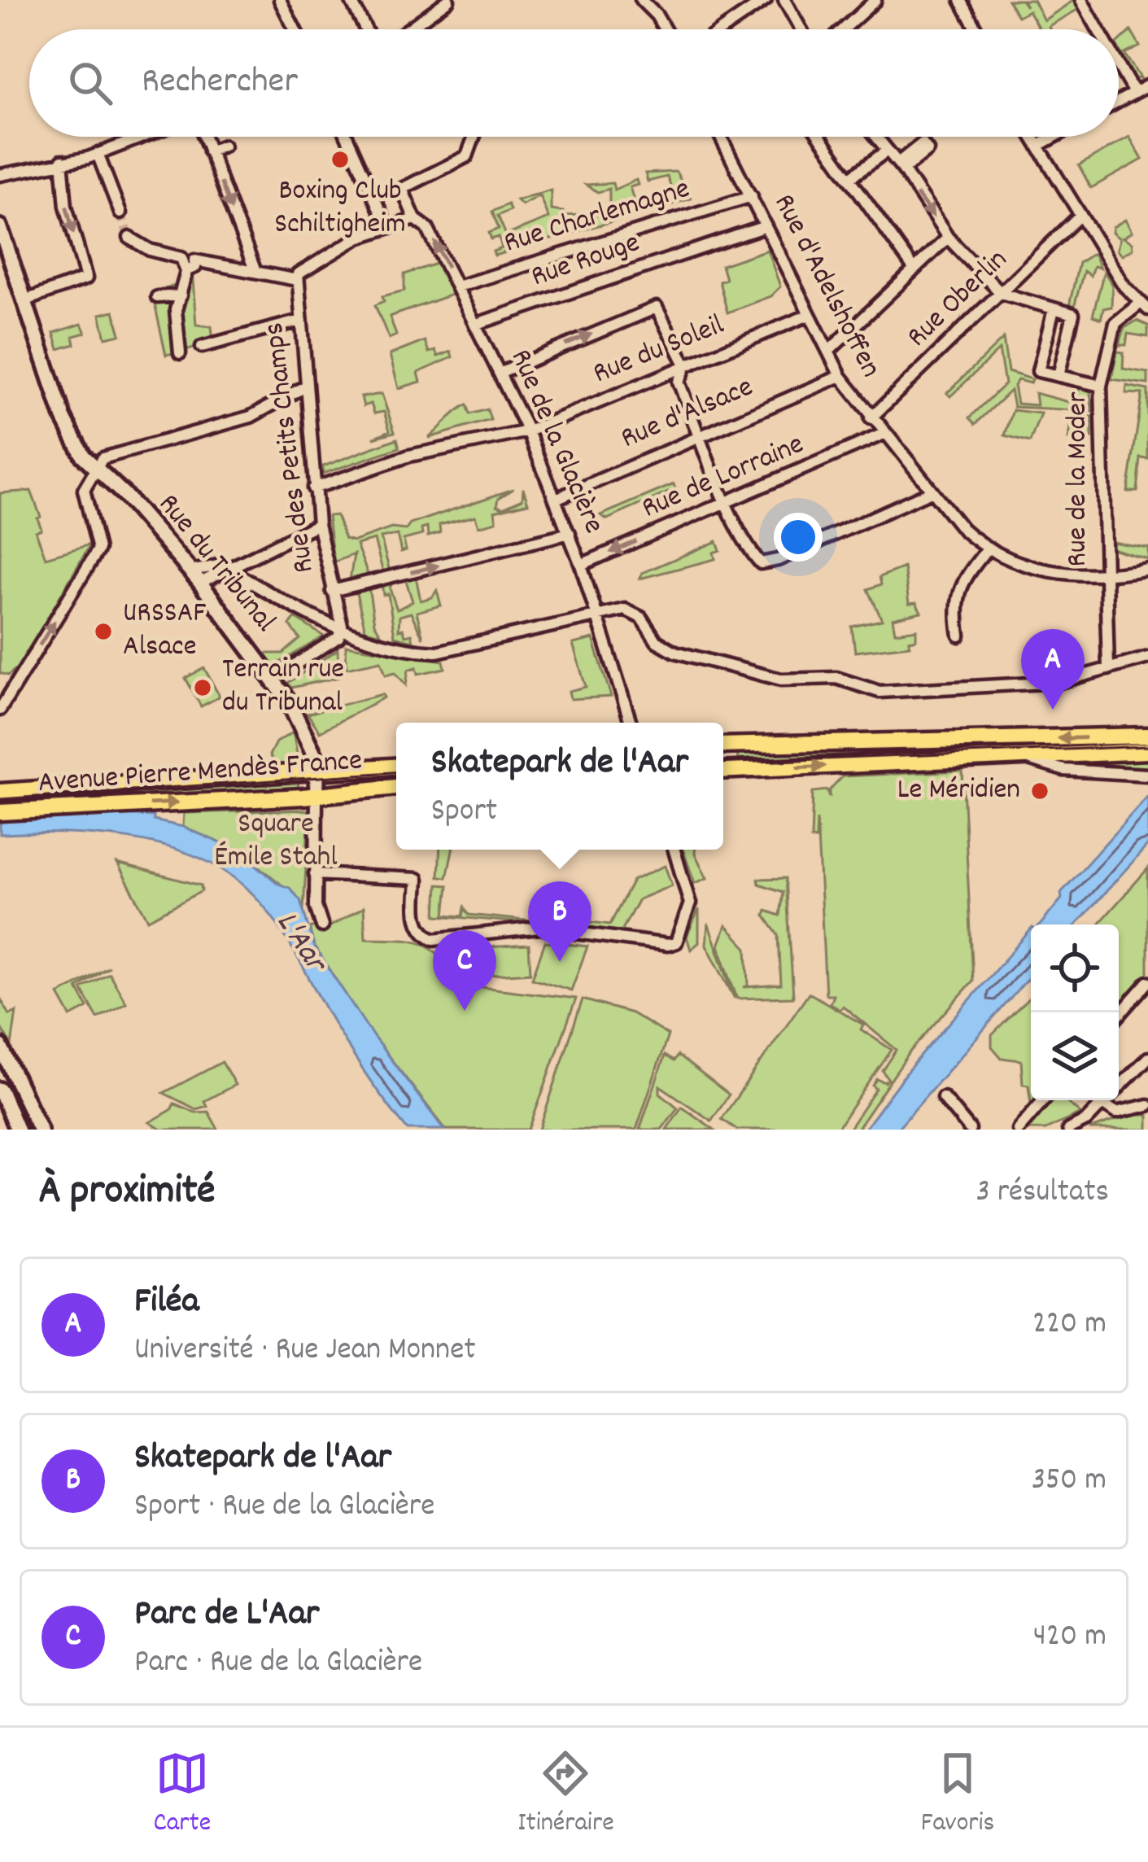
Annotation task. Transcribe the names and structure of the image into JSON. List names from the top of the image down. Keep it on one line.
{"streets":{"main road":["Avenue Pierre Mendès France"],"street":["Rue Charlemagne","Rue Rouge","Rue d'Adelshoffen","Rue Oberlin","Rue du Soleil","Rue d'Alsace","Rue de la Glacière","Rue des Petits Champs","Rue de Lorraine","Rue de la Moder","Rue du Tribunal"]},"crossings":[["Rue Charlemagne","Rue d'Adelshoffen"],["Rue Charlemagne","Rue de la Glacière"],["Rue Rouge","Rue d'Adelshoffen"],["Rue Rouge","Rue de la Glacière"],["Rue d'Adelshoffen","Rue Oberlin"],["Rue d'Adelshoffen","Rue du Soleil"],["Rue d'Adelshoffen","Rue d'Alsace"],["Rue d'Adelshoffen","Rue de Lorraine"],["Rue d'Adelshoffen","Rue de la Moder"],["Rue du Soleil","Rue de la Glacière"],["Rue du Soleil","Rue des Petits Champs"],["Rue d'Alsace","Rue de la Glacière"],["Rue de la Glacière","Rue des Petits Champs"],["Rue de la Glacière","Rue de Lorraine"],["Rue du Tribunal","Avenue Pierre Mendès France"]],"one_way":["Rue de Lorraine"],"water":["L'Aar"],"parks":["Square Émile Stahl"],"places":["Boxing Club Schiltigheim","URSSAF Alsace","Terrain rue du Tribunal","Le Méridien"],"page":{"search":"Rechercher","pins":["A","B","C"],"popup":["Skatepark de l'Aar","Sport"],"heading":["À proximité","3 résultats"],"list":[{"mark":"A","name":"Filéa","note":"Université · Rue Jean Monnet","value":"220 m"},{"mark":"B","name":"Skatepark de l'Aar","note":"Sport · Rue de la Glacière","value":"350 m"},{"mark":"C","name":"Parc de L'Aar","note":"Parc · Rue de la Glacière","value":"420 m"}],"nav":["Carte","Itinéraire","Favoris"]}}
